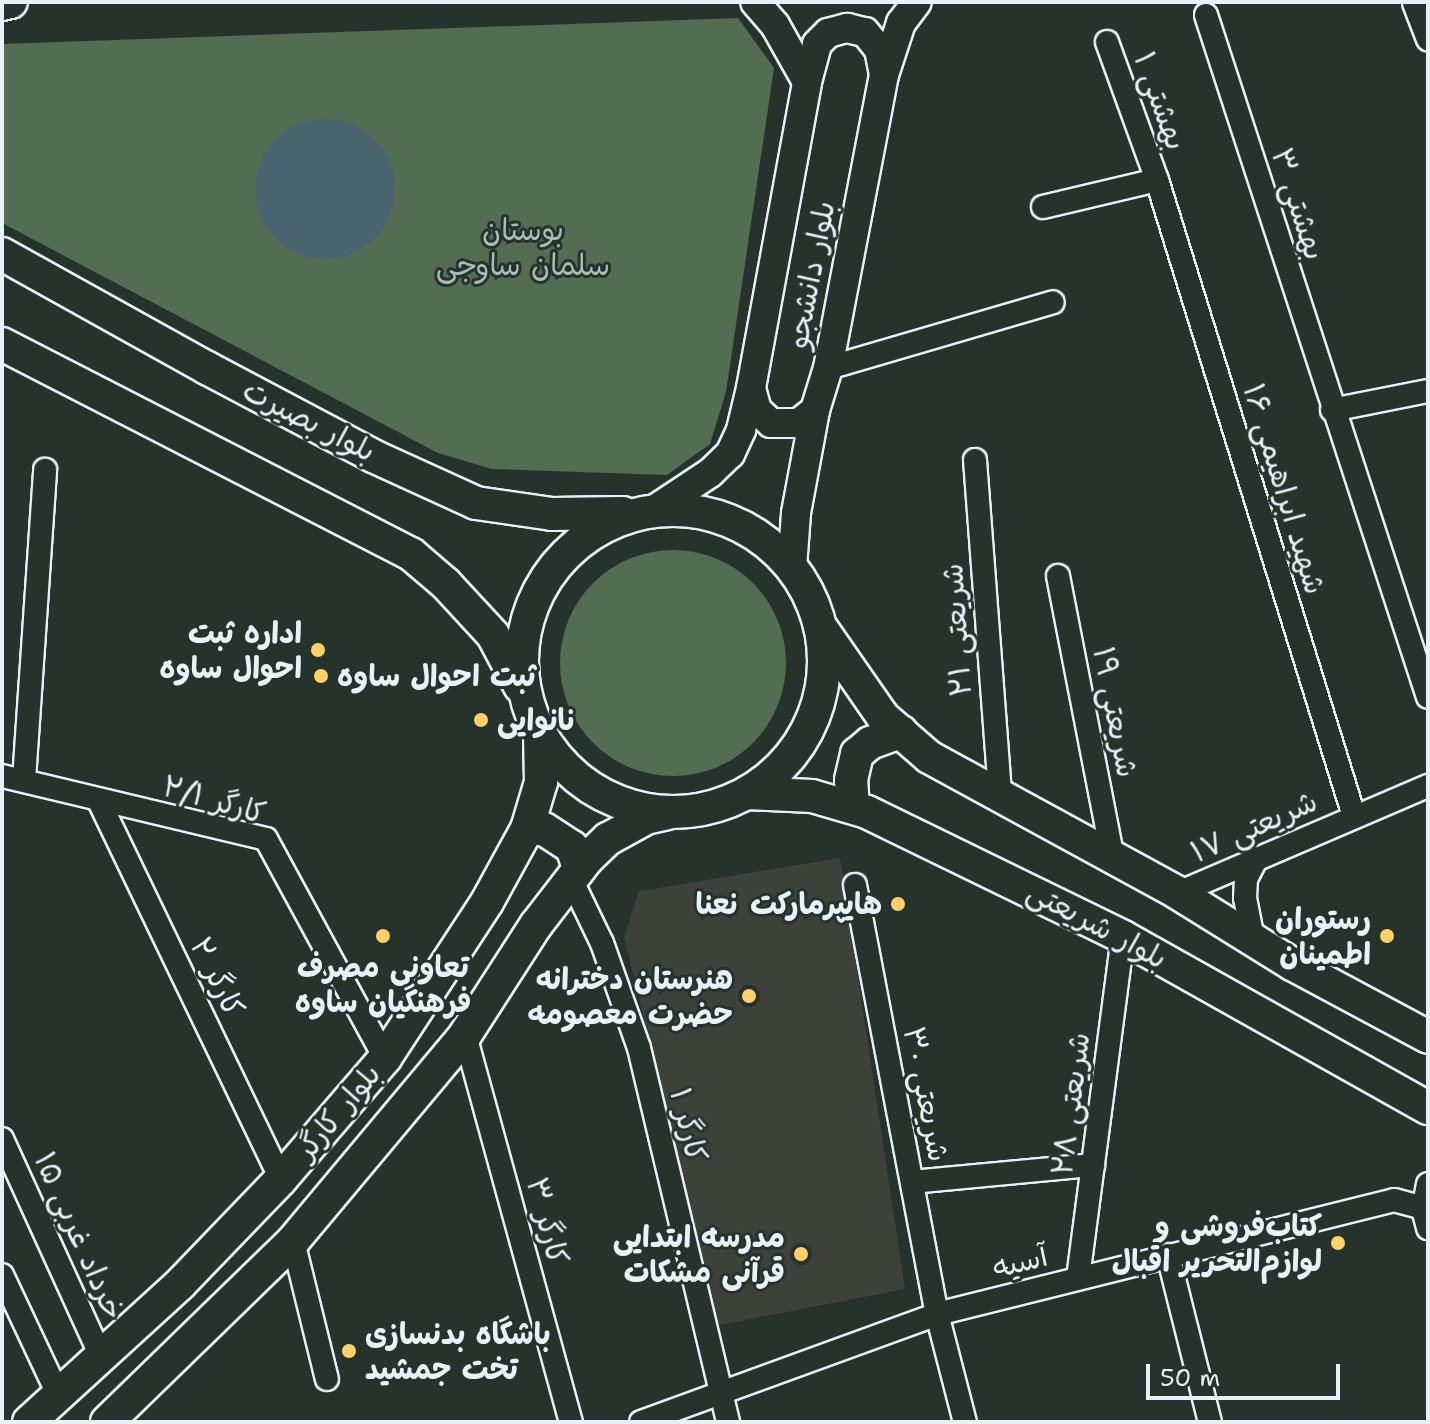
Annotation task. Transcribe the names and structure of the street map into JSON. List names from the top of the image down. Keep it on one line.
{"streets":{"main road":["بلوار بصیرت","بلوار شریعتی","بلوار کارگر"],"street":["بهشتی ۱","بهشتی ۳","بلوار دانشجو","شهید ابراهیمی ۱۶","شریعتی ۲۱","شریعتی ۱۹","کارگر ۲/۱","شریعتی ۱۷","کارگر ۲","شریعتی ۳۰","شریعتی ۲۸","کارگر ۱","کارگر ۳","۱۵ خرداد غربی","آسیه"]},"crossings":[["بهشتی ۱","شهید ابراهیمی ۱۶"],["بلوار دانشجو","بلوار بصیرت"],["شهید ابراهیمی ۱۶","شریعتی ۱۷"],["کارگر ۲/۱","کارگر ۲"],["کارگر ۲/۱","بلوار کارگر"],["بلوار شریعتی","شریعتی ۲۸"],["کارگر ۲","بلوار کارگر"],["شریعتی ۳۰","آسیه"],["شریعتی ۲۸","آسیه"],["بلوار کارگر","کارگر ۱"],["بلوار کارگر","کارگر ۳"],["بلوار کارگر","۱۵ خرداد غربی"],["کارگر ۱","آسیه"]],"parks":["بوستان سلمان ساوجی"],"places":["اداره ثبت احوال ساوه","ثبت احوال ساوه","نانوایی","هایپرمارکت نعنا","تعاونی مصرف فرهنگیان ساوه","رستوران اطمینان","هنرستان دخترانه حضرت معصومه","کتاب‌فروشی و لوازم‌التحریر اقبال","مدرسه ابتدایی قرآنی مشکات","باشگاه بدنسازی تخت جمشید"],"scale_bar":"50 m"}
